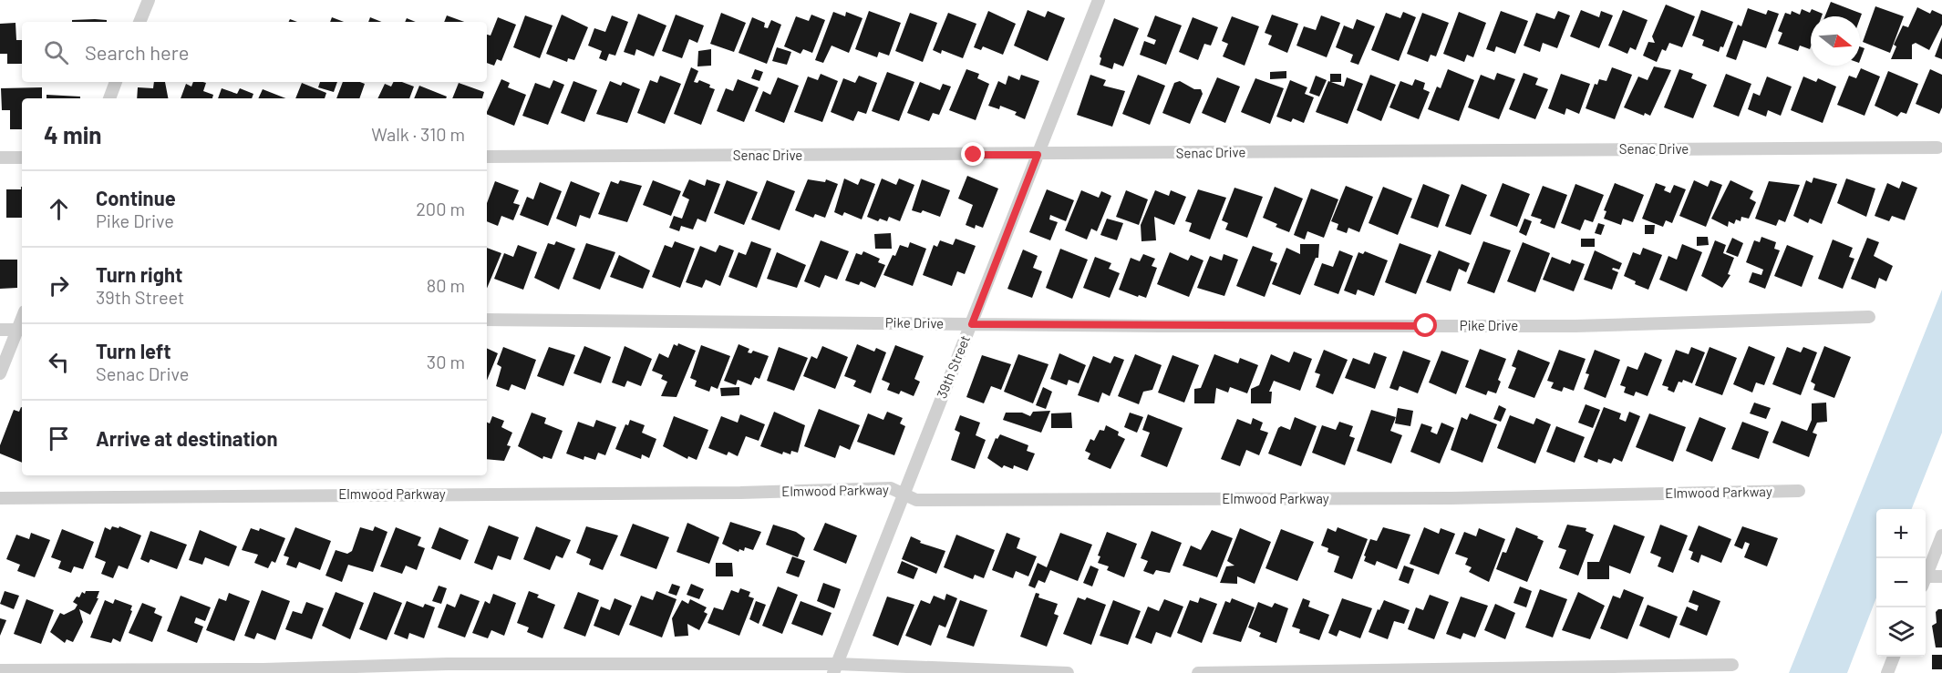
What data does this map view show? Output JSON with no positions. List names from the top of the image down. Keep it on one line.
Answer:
{"streets":{"street":["Senac Drive","Pike Drive","39th Street","Elmwood Parkway"]},"crossings":[["Senac Drive","39th Street"],["Pike Drive","39th Street"],["39th Street","Elmwood Parkway"]],"north":"right","page":{"search":"Search here","heading":["4 min","Walk · 310 m"],"list":[["Continue","Pike Drive","200 m"],["Turn right","39th Street","80 m"],["Turn left","Senac Drive","30 m"],"Arrive at destination"],"map_buttons":["+","−"]}}
